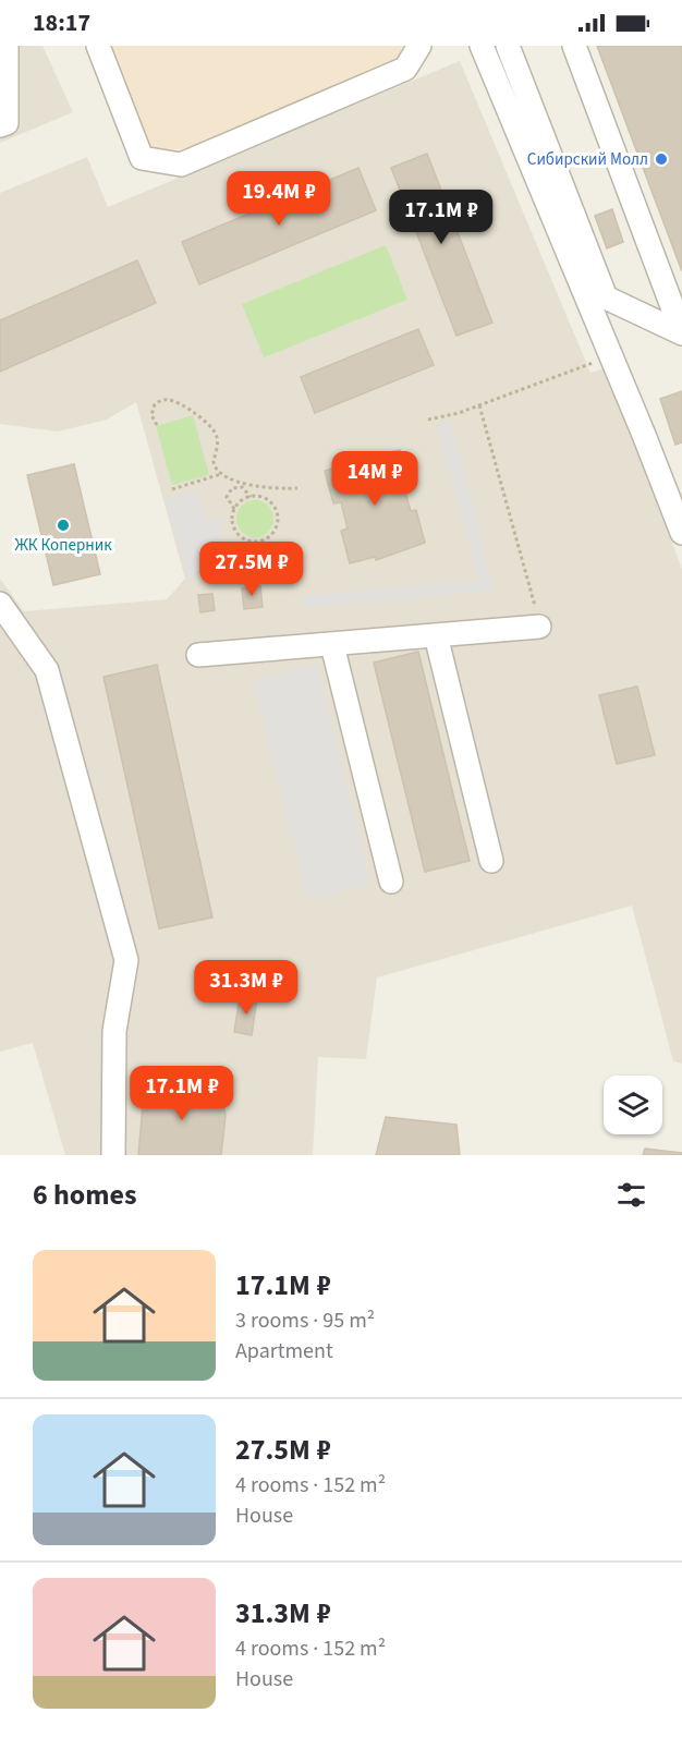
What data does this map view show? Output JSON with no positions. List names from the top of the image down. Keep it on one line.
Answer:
{"places":["Сибирский Молл","ЖК Коперник"],"page":{"status":"18:17","price":["19.4M ₽","17.1M ₽","14M ₽","27.5M ₽","31.3M ₽","17.1M ₽"],"heading":"6 homes","list":[{"name":"17.1M ₽","note":"3 rooms · 95 m² · Apartment"},{"name":"27.5M ₽","note":"4 rooms · 152 m² · House"},{"name":"31.3M ₽","note":"4 rooms · 152 m² · House"}]}}
